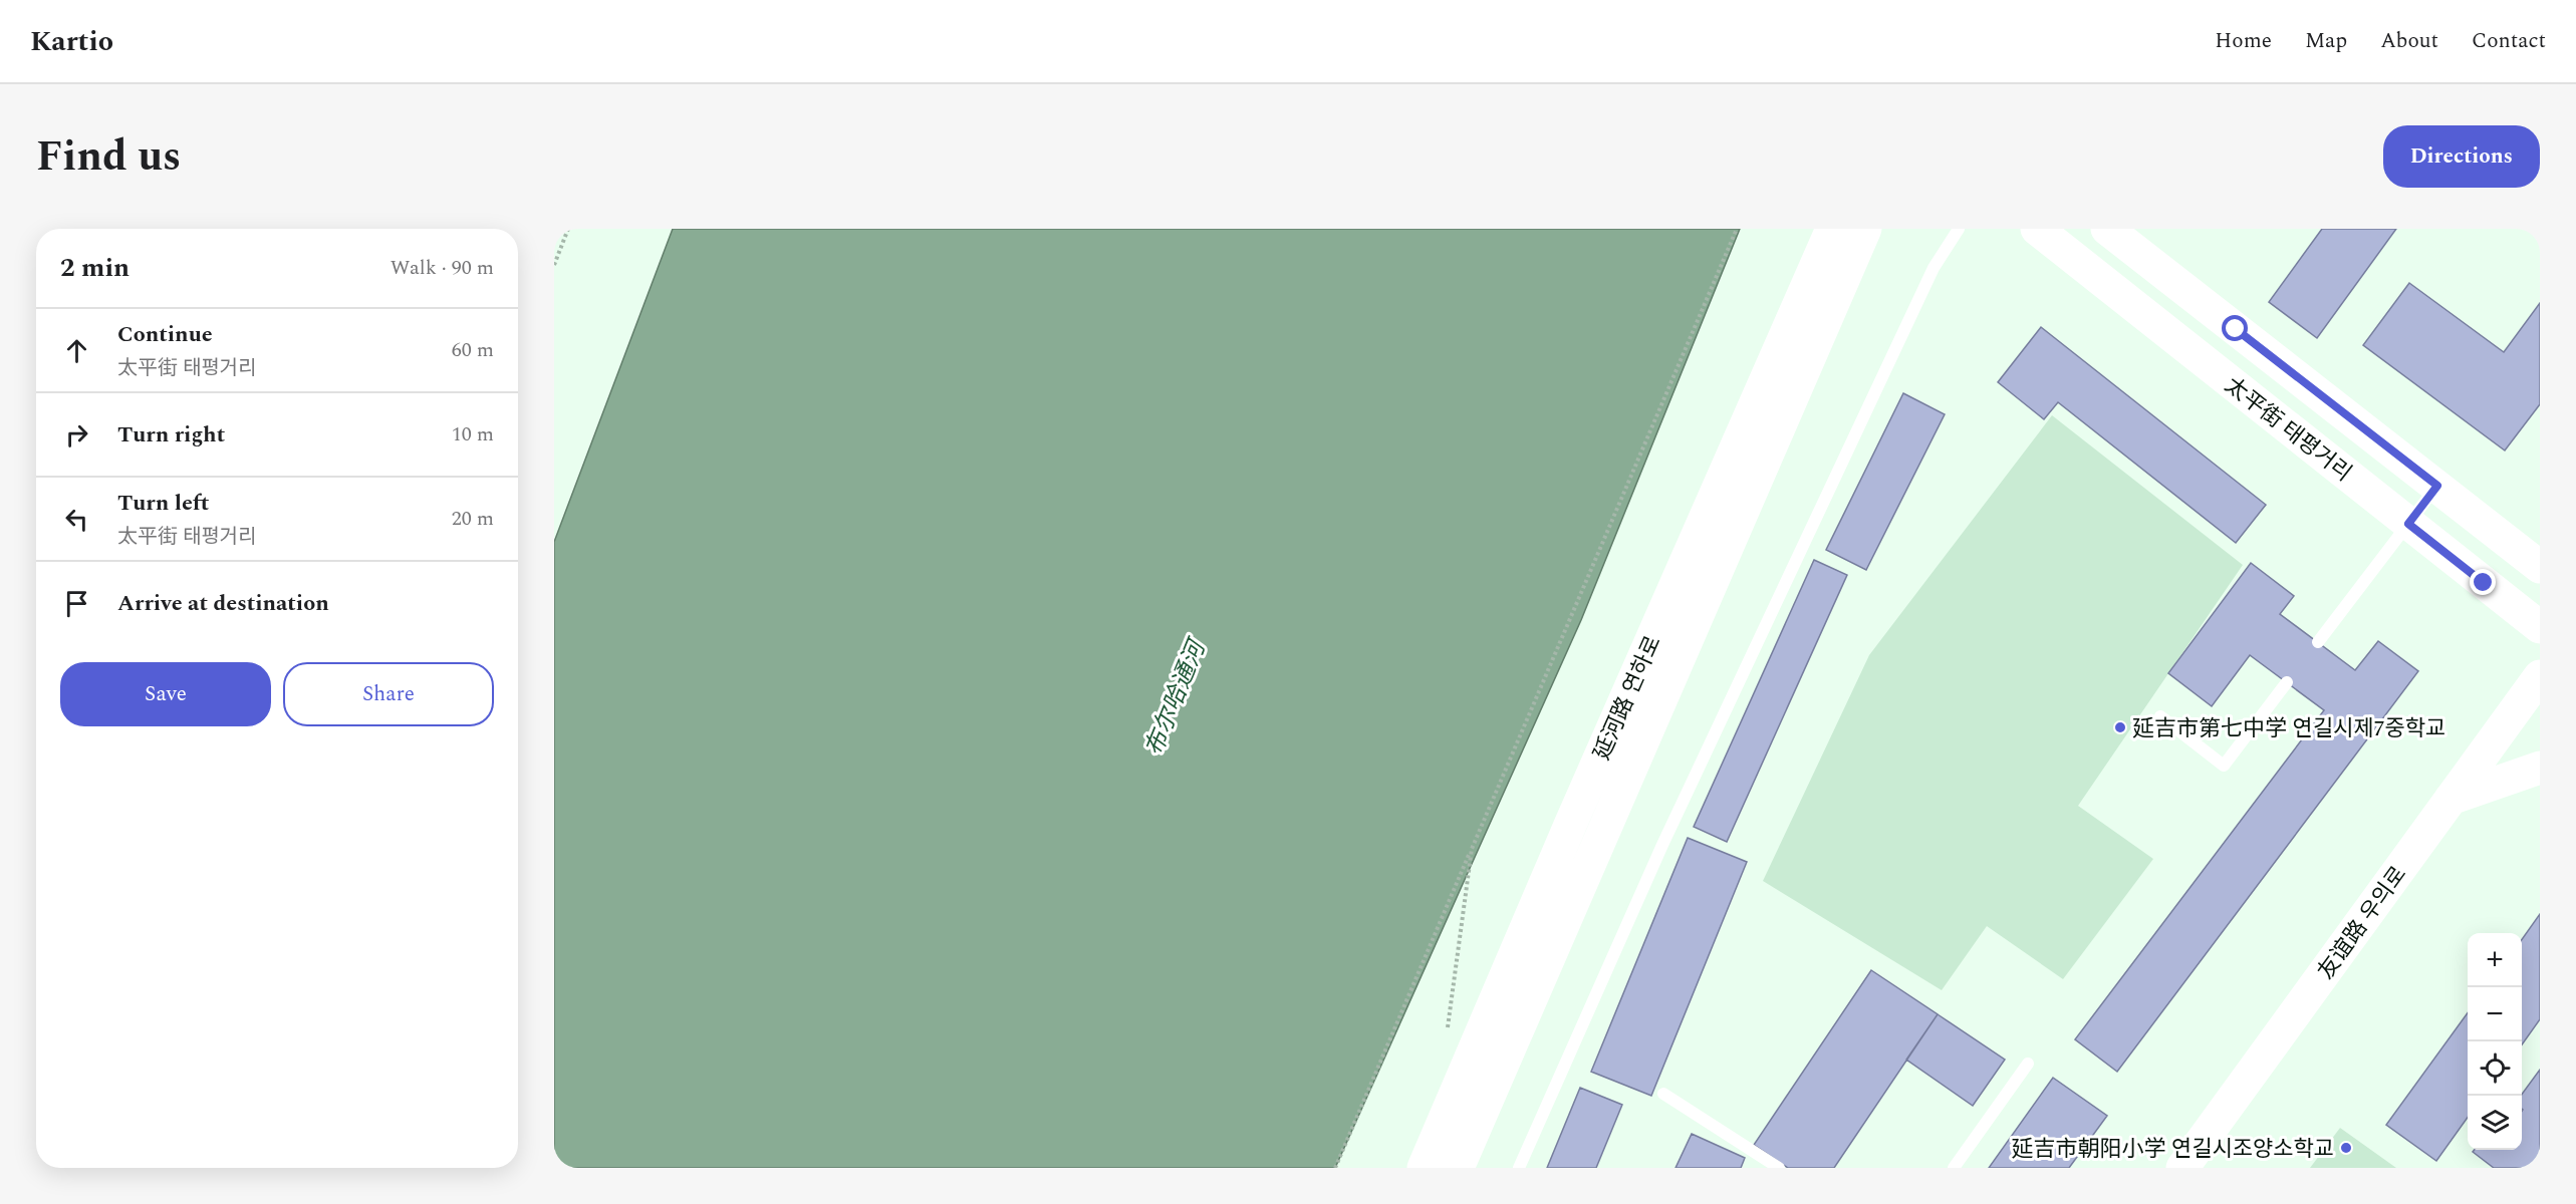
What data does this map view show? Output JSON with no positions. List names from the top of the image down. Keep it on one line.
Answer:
{"streets":{"main road":["太平街 태평거리","延河路 연하로","友谊路 우의로"]},"water":["布尔哈通河"],"places":["延吉市第七中学 연길시제7중학교","延吉市朝阳小学 연길시조양소학교"],"page":{"header":"Kartio","nav":["Home","Map","About","Contact"],"title":"Find us","buttons":["Directions",["Save","Share"]],"heading":["2 min","Walk · 90 m"],"list":[["Continue","太平街 태평거리","60 m"],["Turn right","10 m"],["Turn left","太平街 태평거리","20 m"],"Arrive at destination"],"map_buttons":["+","−"]}}
